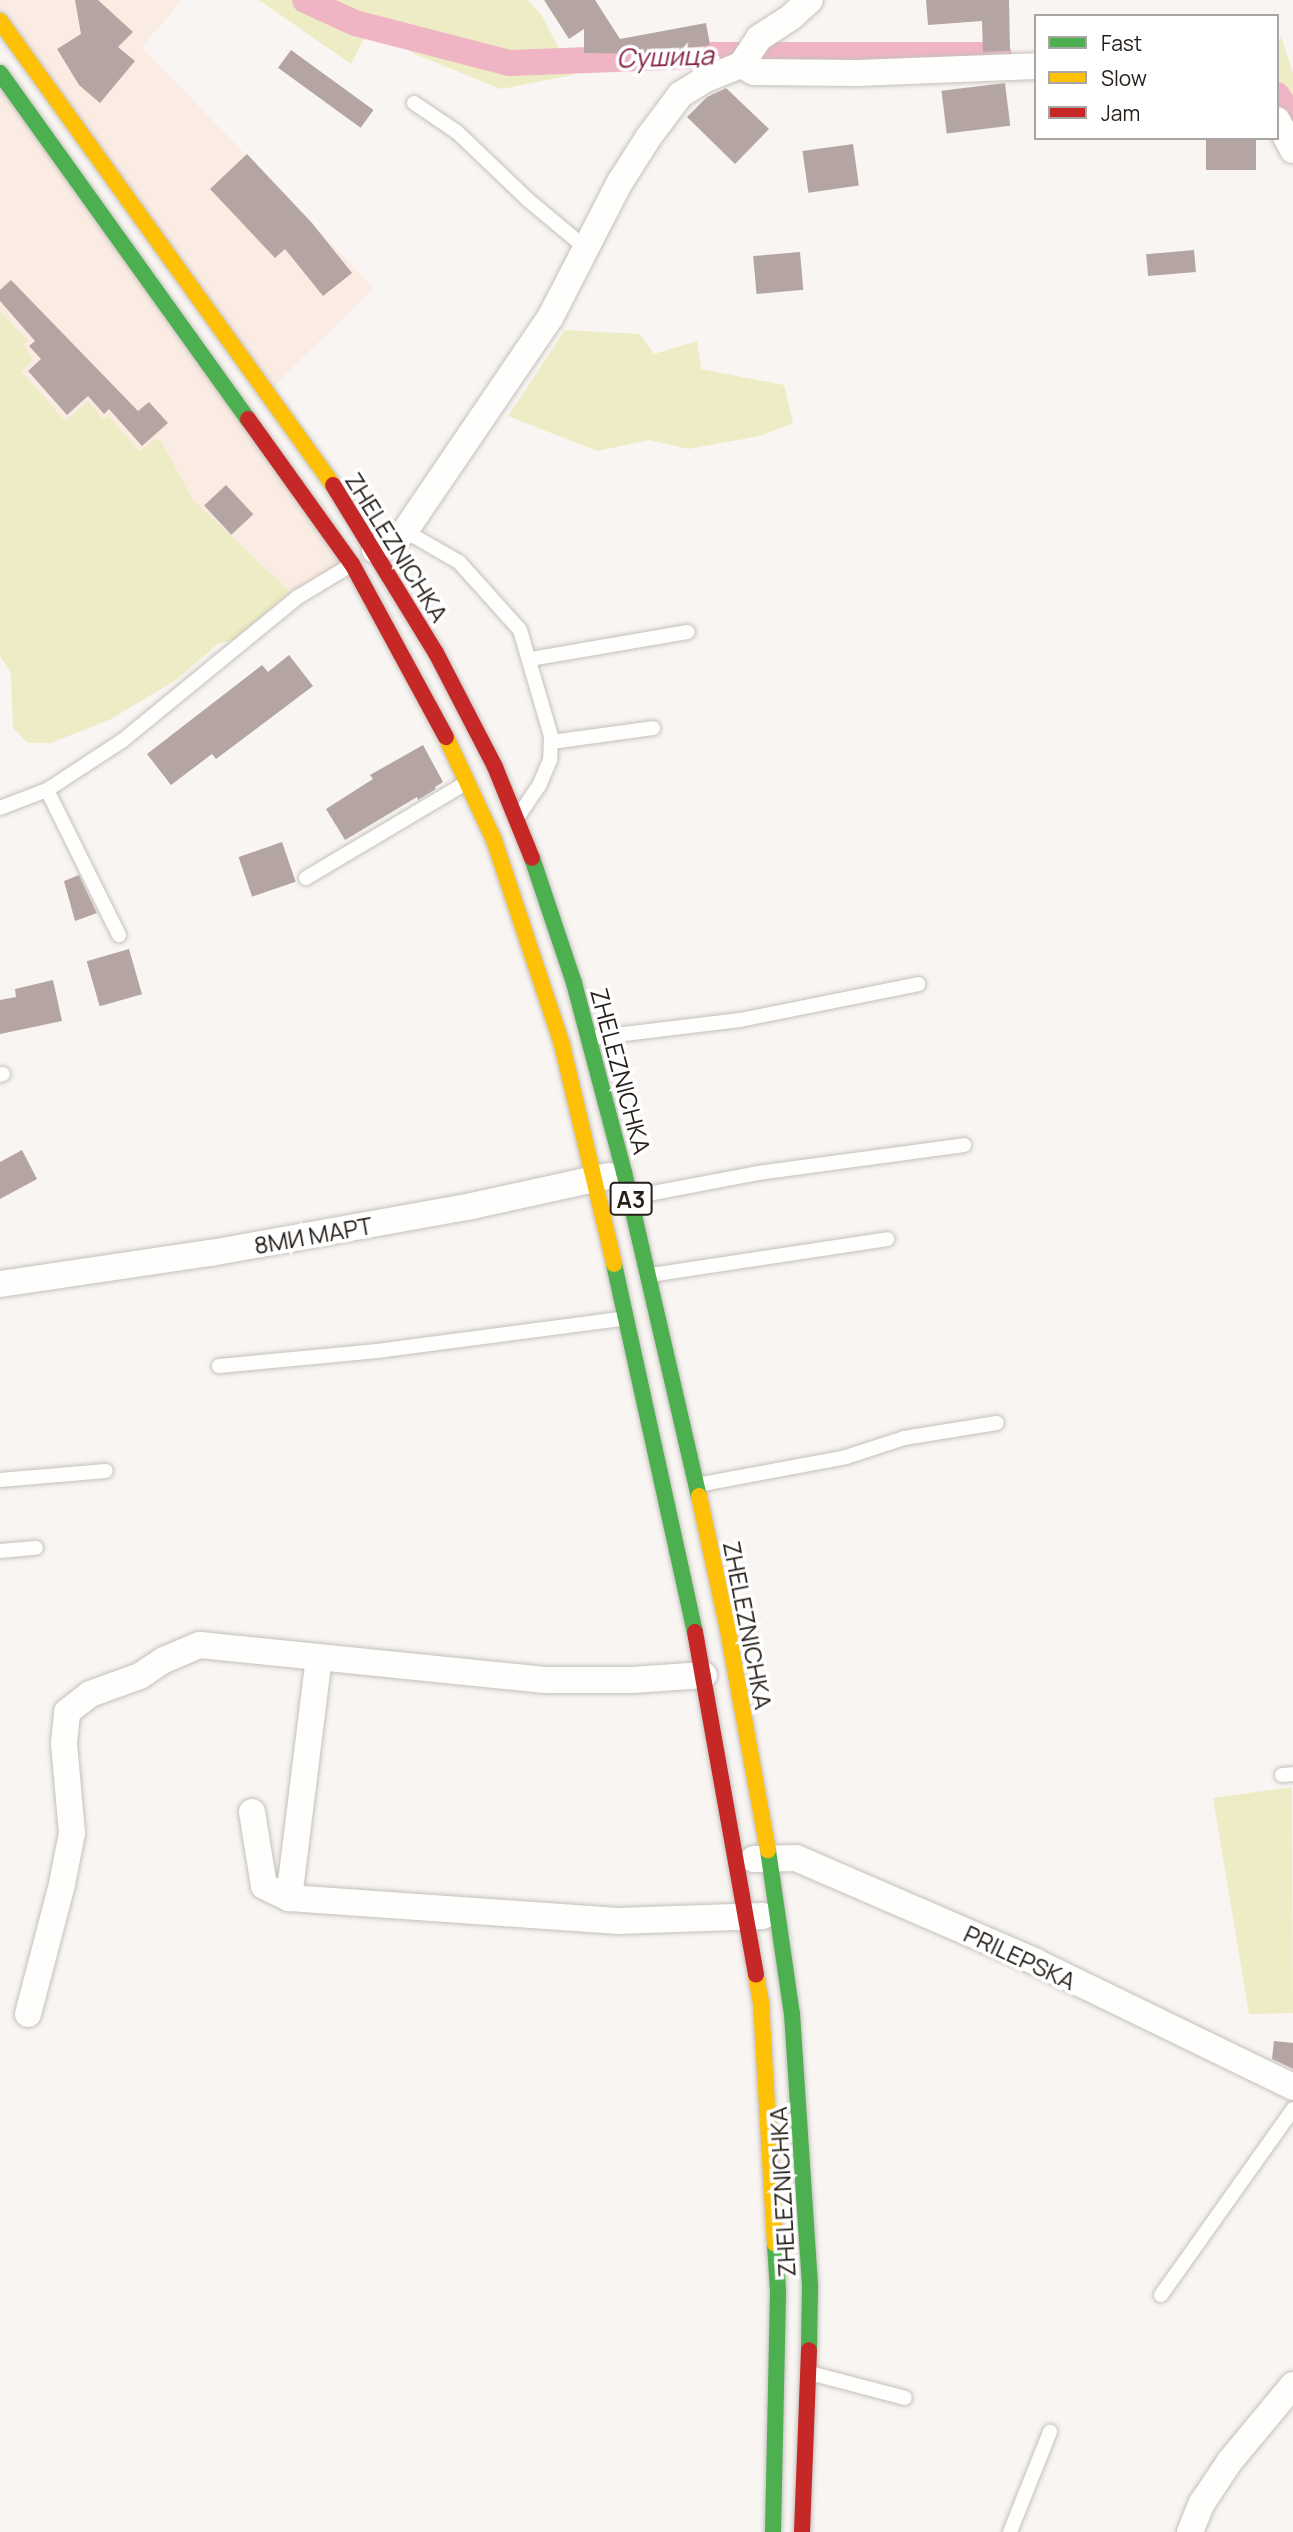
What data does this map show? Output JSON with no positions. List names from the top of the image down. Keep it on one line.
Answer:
{"streets":{"main road":["ZHELEZNICHKA","A3"],"street":["8МИ МАРТ","PRILEPSKA"]},"crossings":[["ZHELEZNICHKA","8МИ МАРТ"],["ZHELEZNICHKA","PRILEPSKA"]],"water":["Сушица"],"legend":["Fast","Slow","Jam"]}
